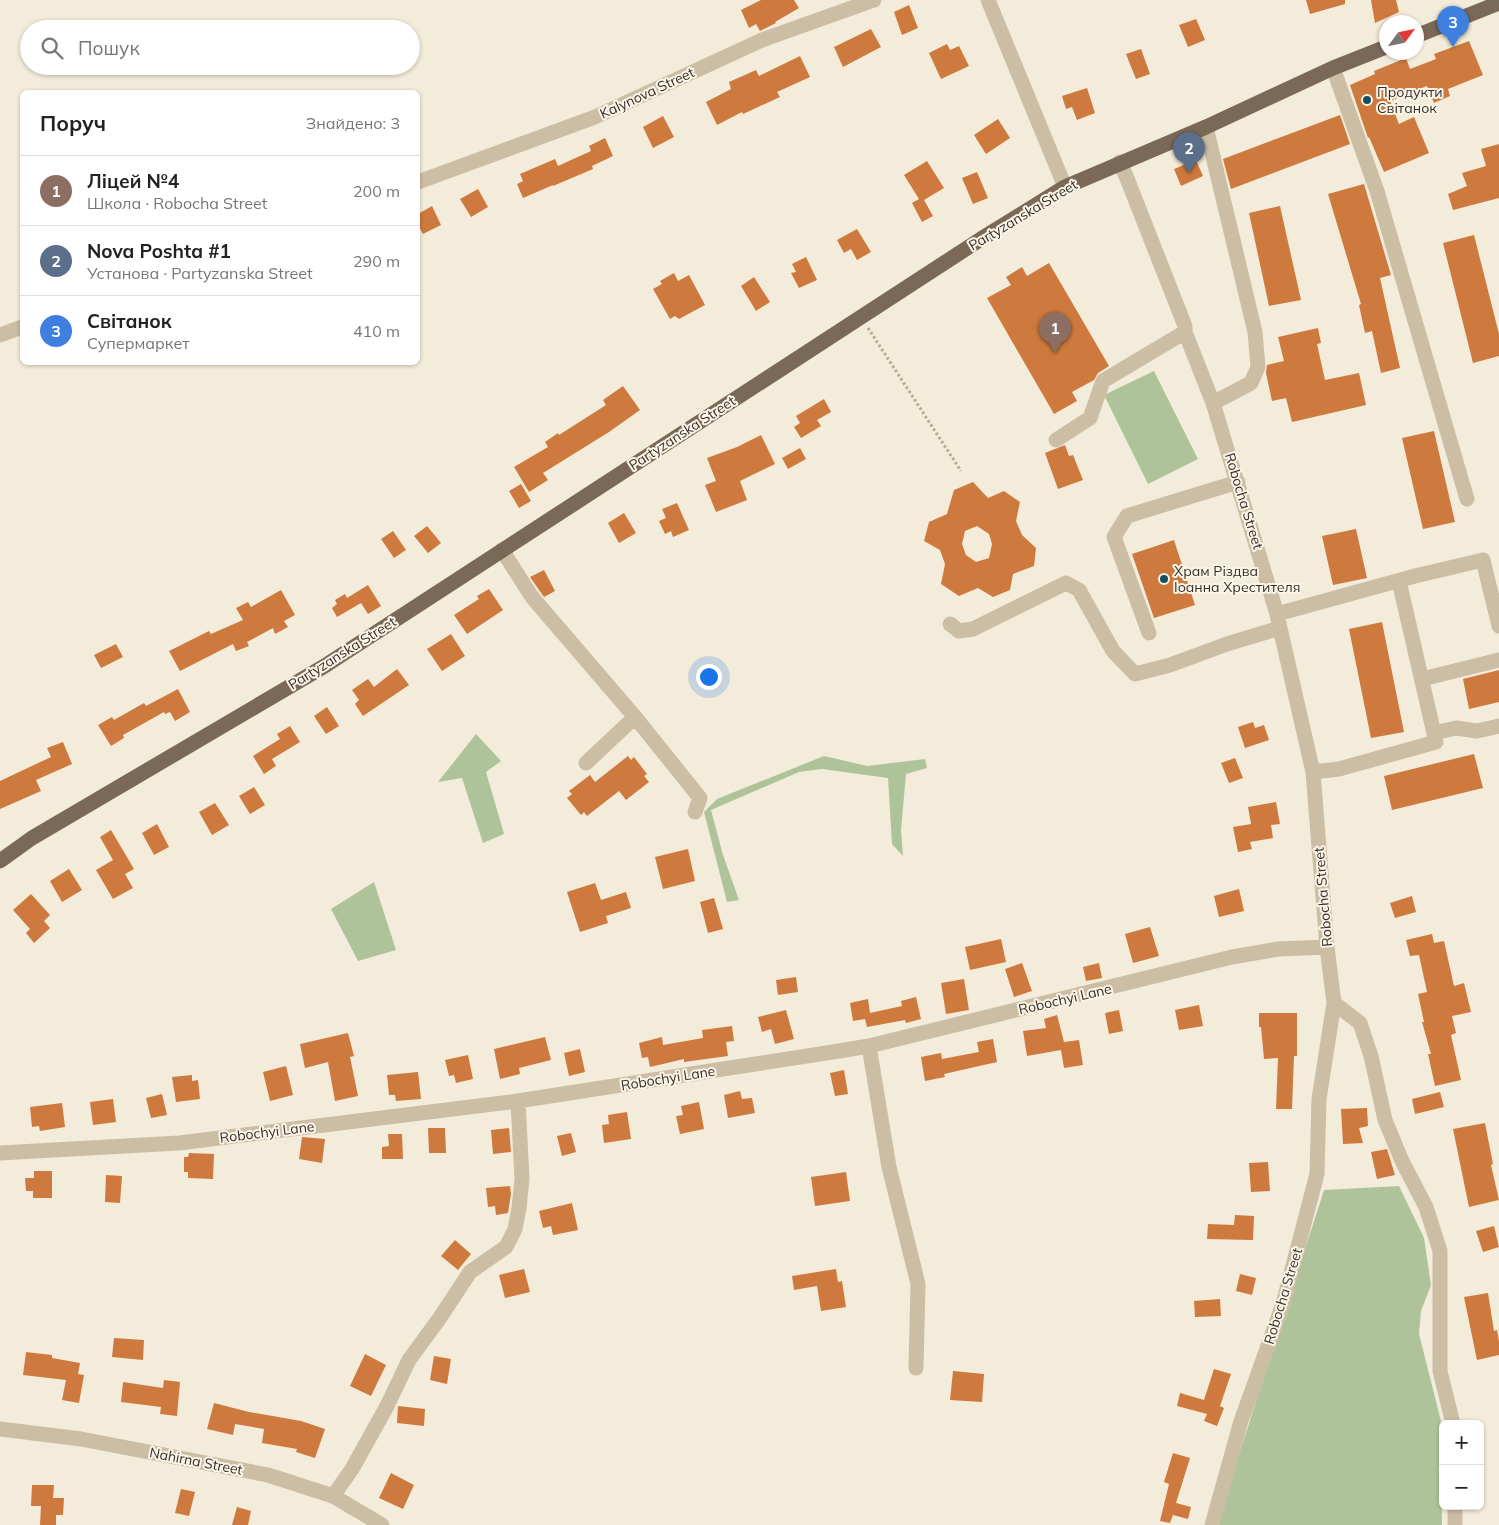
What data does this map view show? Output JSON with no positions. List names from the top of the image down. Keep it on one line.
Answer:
{"streets":{"main road":["Partyzanska Street"],"street":["Kalynova Street","Robocha Street","Robochyi Lane","Nahirna Street"]},"crossings":[["Partyzanska Street","Robocha Street"],["Robocha Street","Robochyi Lane"]],"places":["Продукти Світанок","Храм Різдва Іоанна Хрестителя"],"north":"top right","page":{"pins":["3","2","1"],"search":"Пошук","heading":["Поруч","Знайдено: 3"],"list":[{"mark":"1","name":"Ліцей №4","note":"Школа · Robocha Street","value":"200 m"},{"mark":"2","name":"Nova Poshta #1","note":"Установа · Partyzanska Street","value":"290 m"},{"mark":"3","name":"Світанок","note":"Супермаркет","value":"410 m"}],"map_buttons":["+","−"]}}
